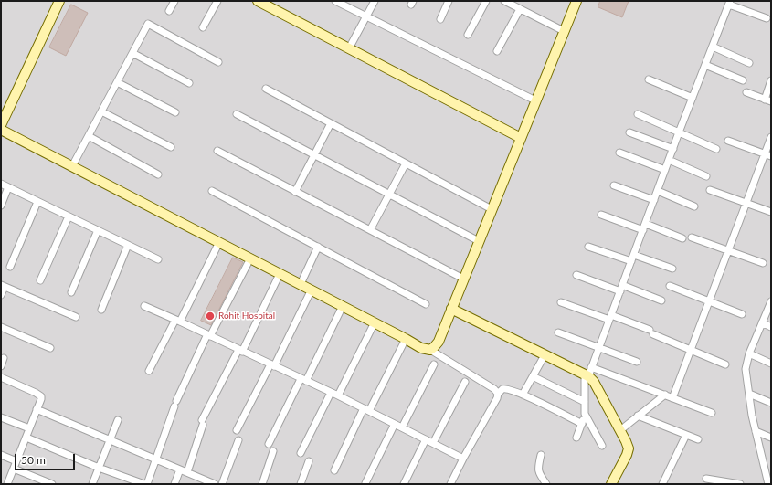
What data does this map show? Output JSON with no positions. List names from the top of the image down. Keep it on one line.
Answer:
{"places":["Rohit Hospital"],"scale_bar":"50 m"}
